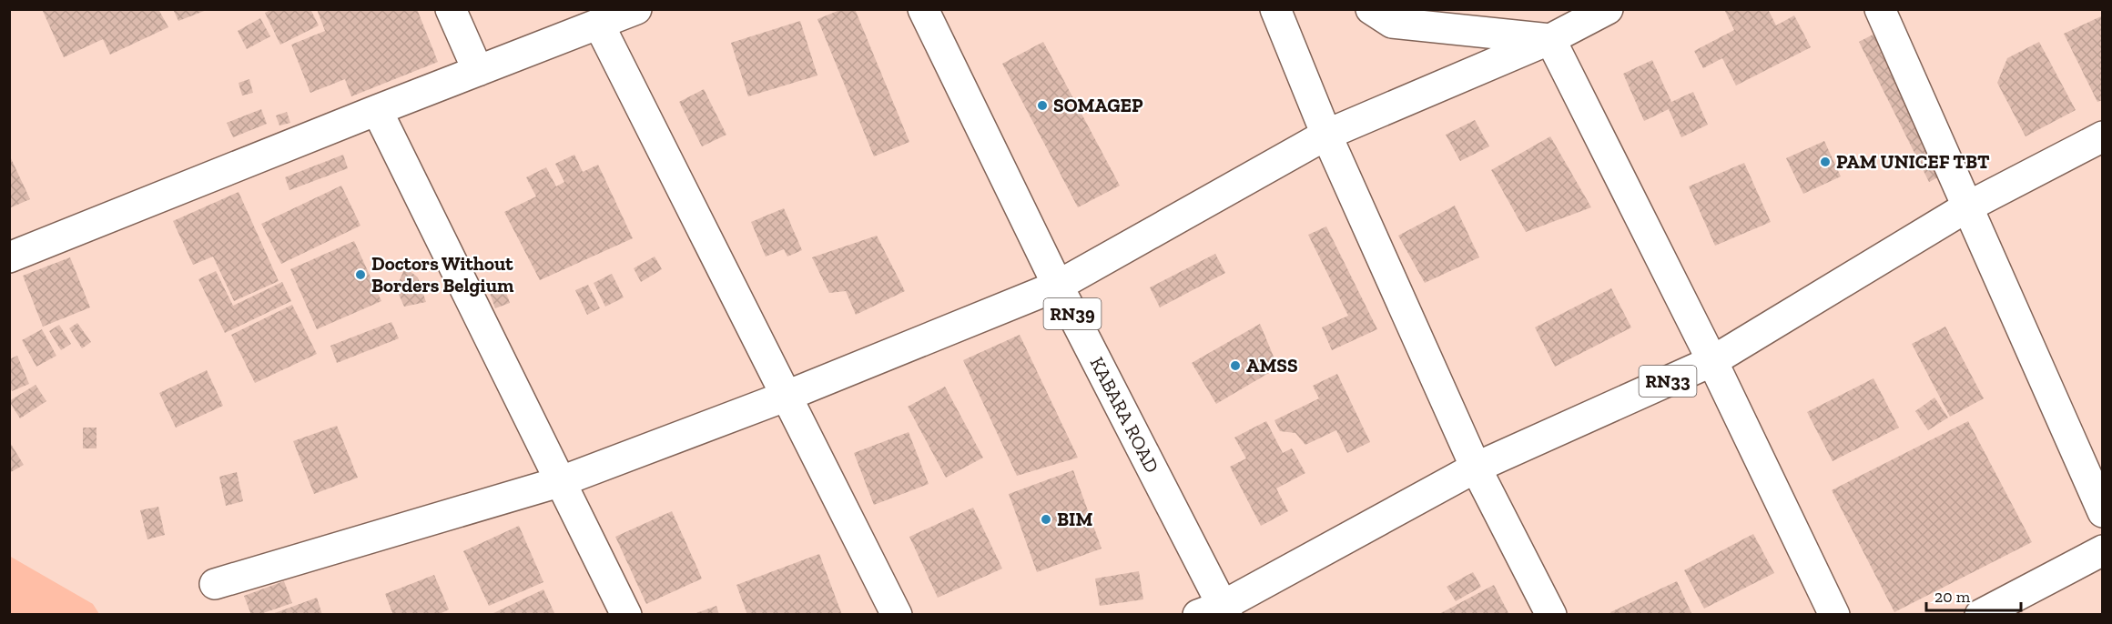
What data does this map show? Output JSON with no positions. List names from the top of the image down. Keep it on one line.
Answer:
{"streets":{"street":["RN39","RN33","KABARA ROAD"]},"crossings":[["RN33","KABARA ROAD"]],"places":["SOMAGEP","PAM UNICEF TBT","Doctors Without Borders Belgium","AMSS","BIM"],"scale_bar":"20 m"}
